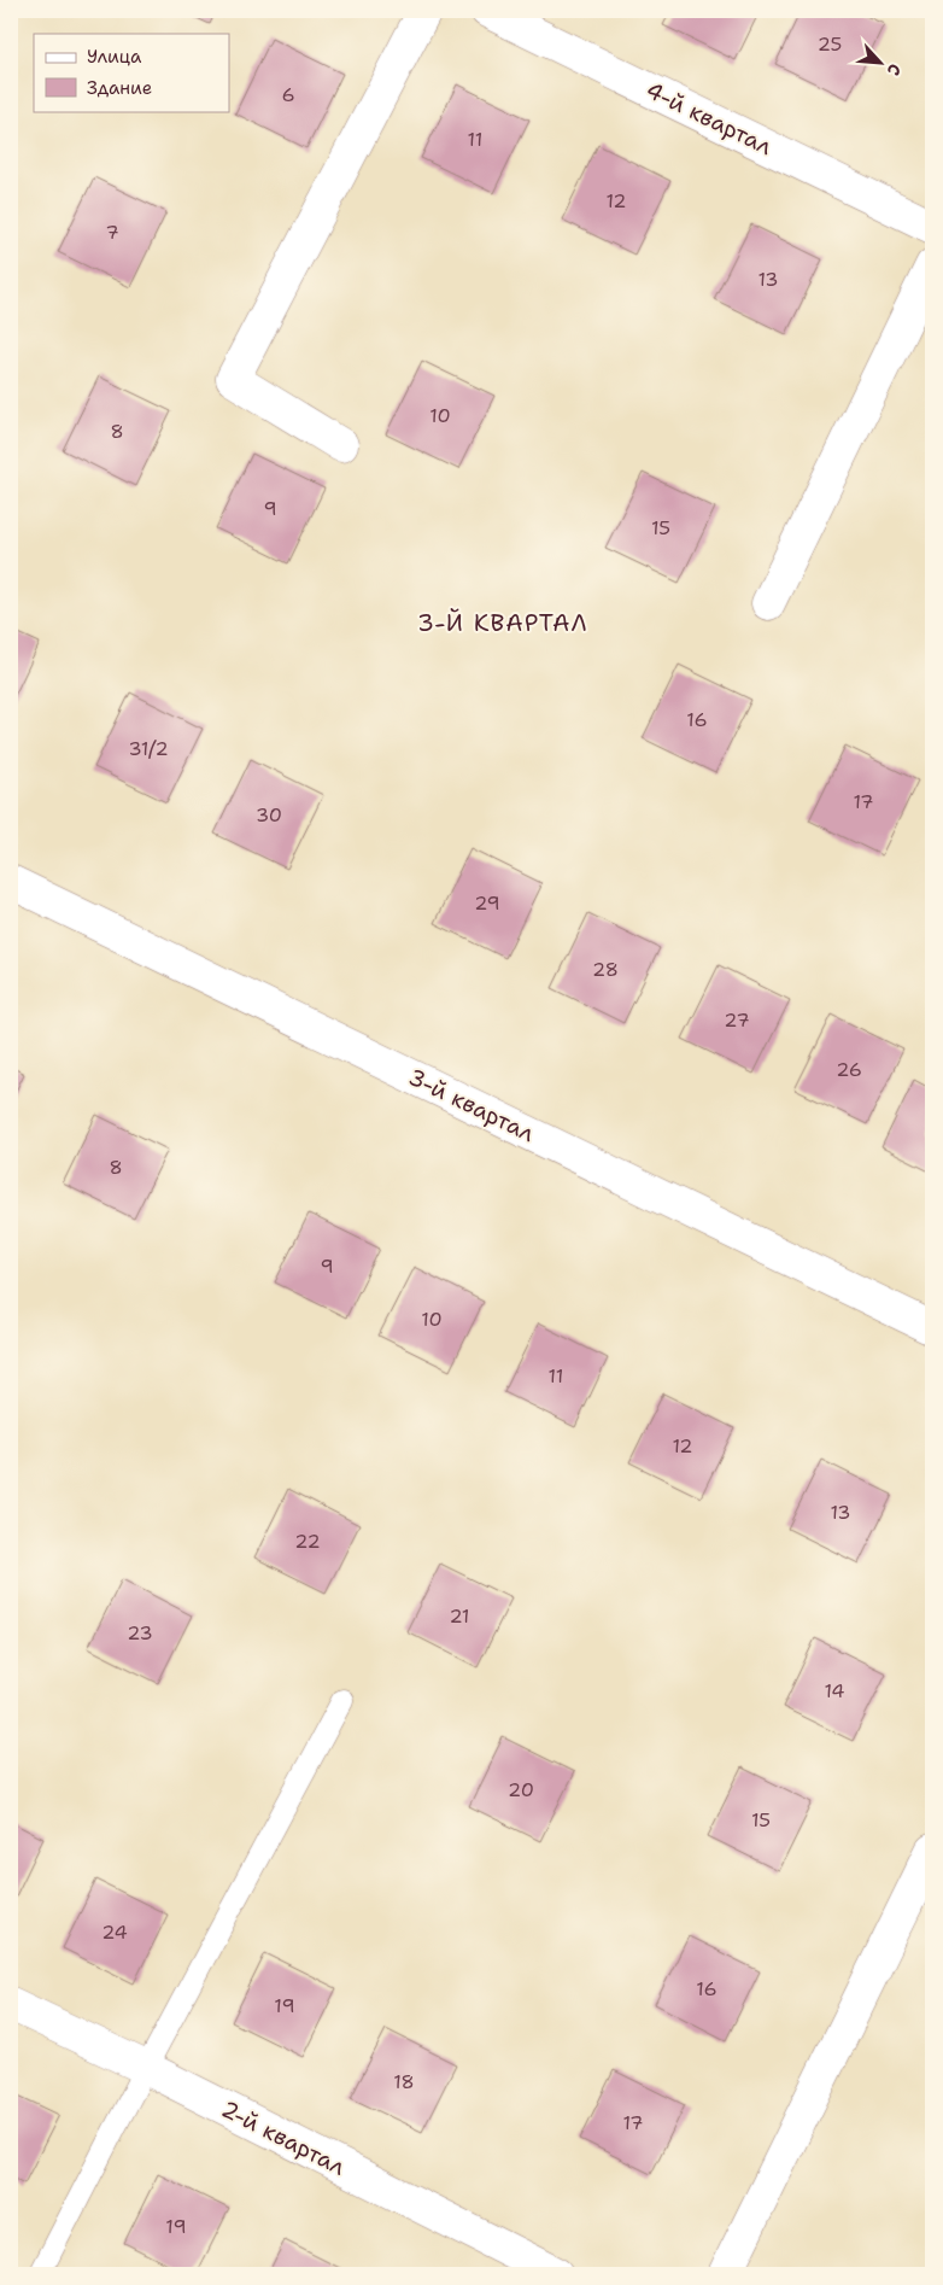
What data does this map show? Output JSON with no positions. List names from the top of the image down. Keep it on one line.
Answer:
{"streets":{"street":["4-й квартал","3-й квартал","2-й квартал"]},"districts":["3-Й КВАРТАЛ"],"house_numbers":["25","6","11","12","7","13","10","8","9","15","16","31/2","17","30","29","28","27","26","8","9","10","11","12","13","22","21","23","14","20","15","24","16","19","18","17","19"],"legend":["Улица","Здание"],"north":"bottom right"}
